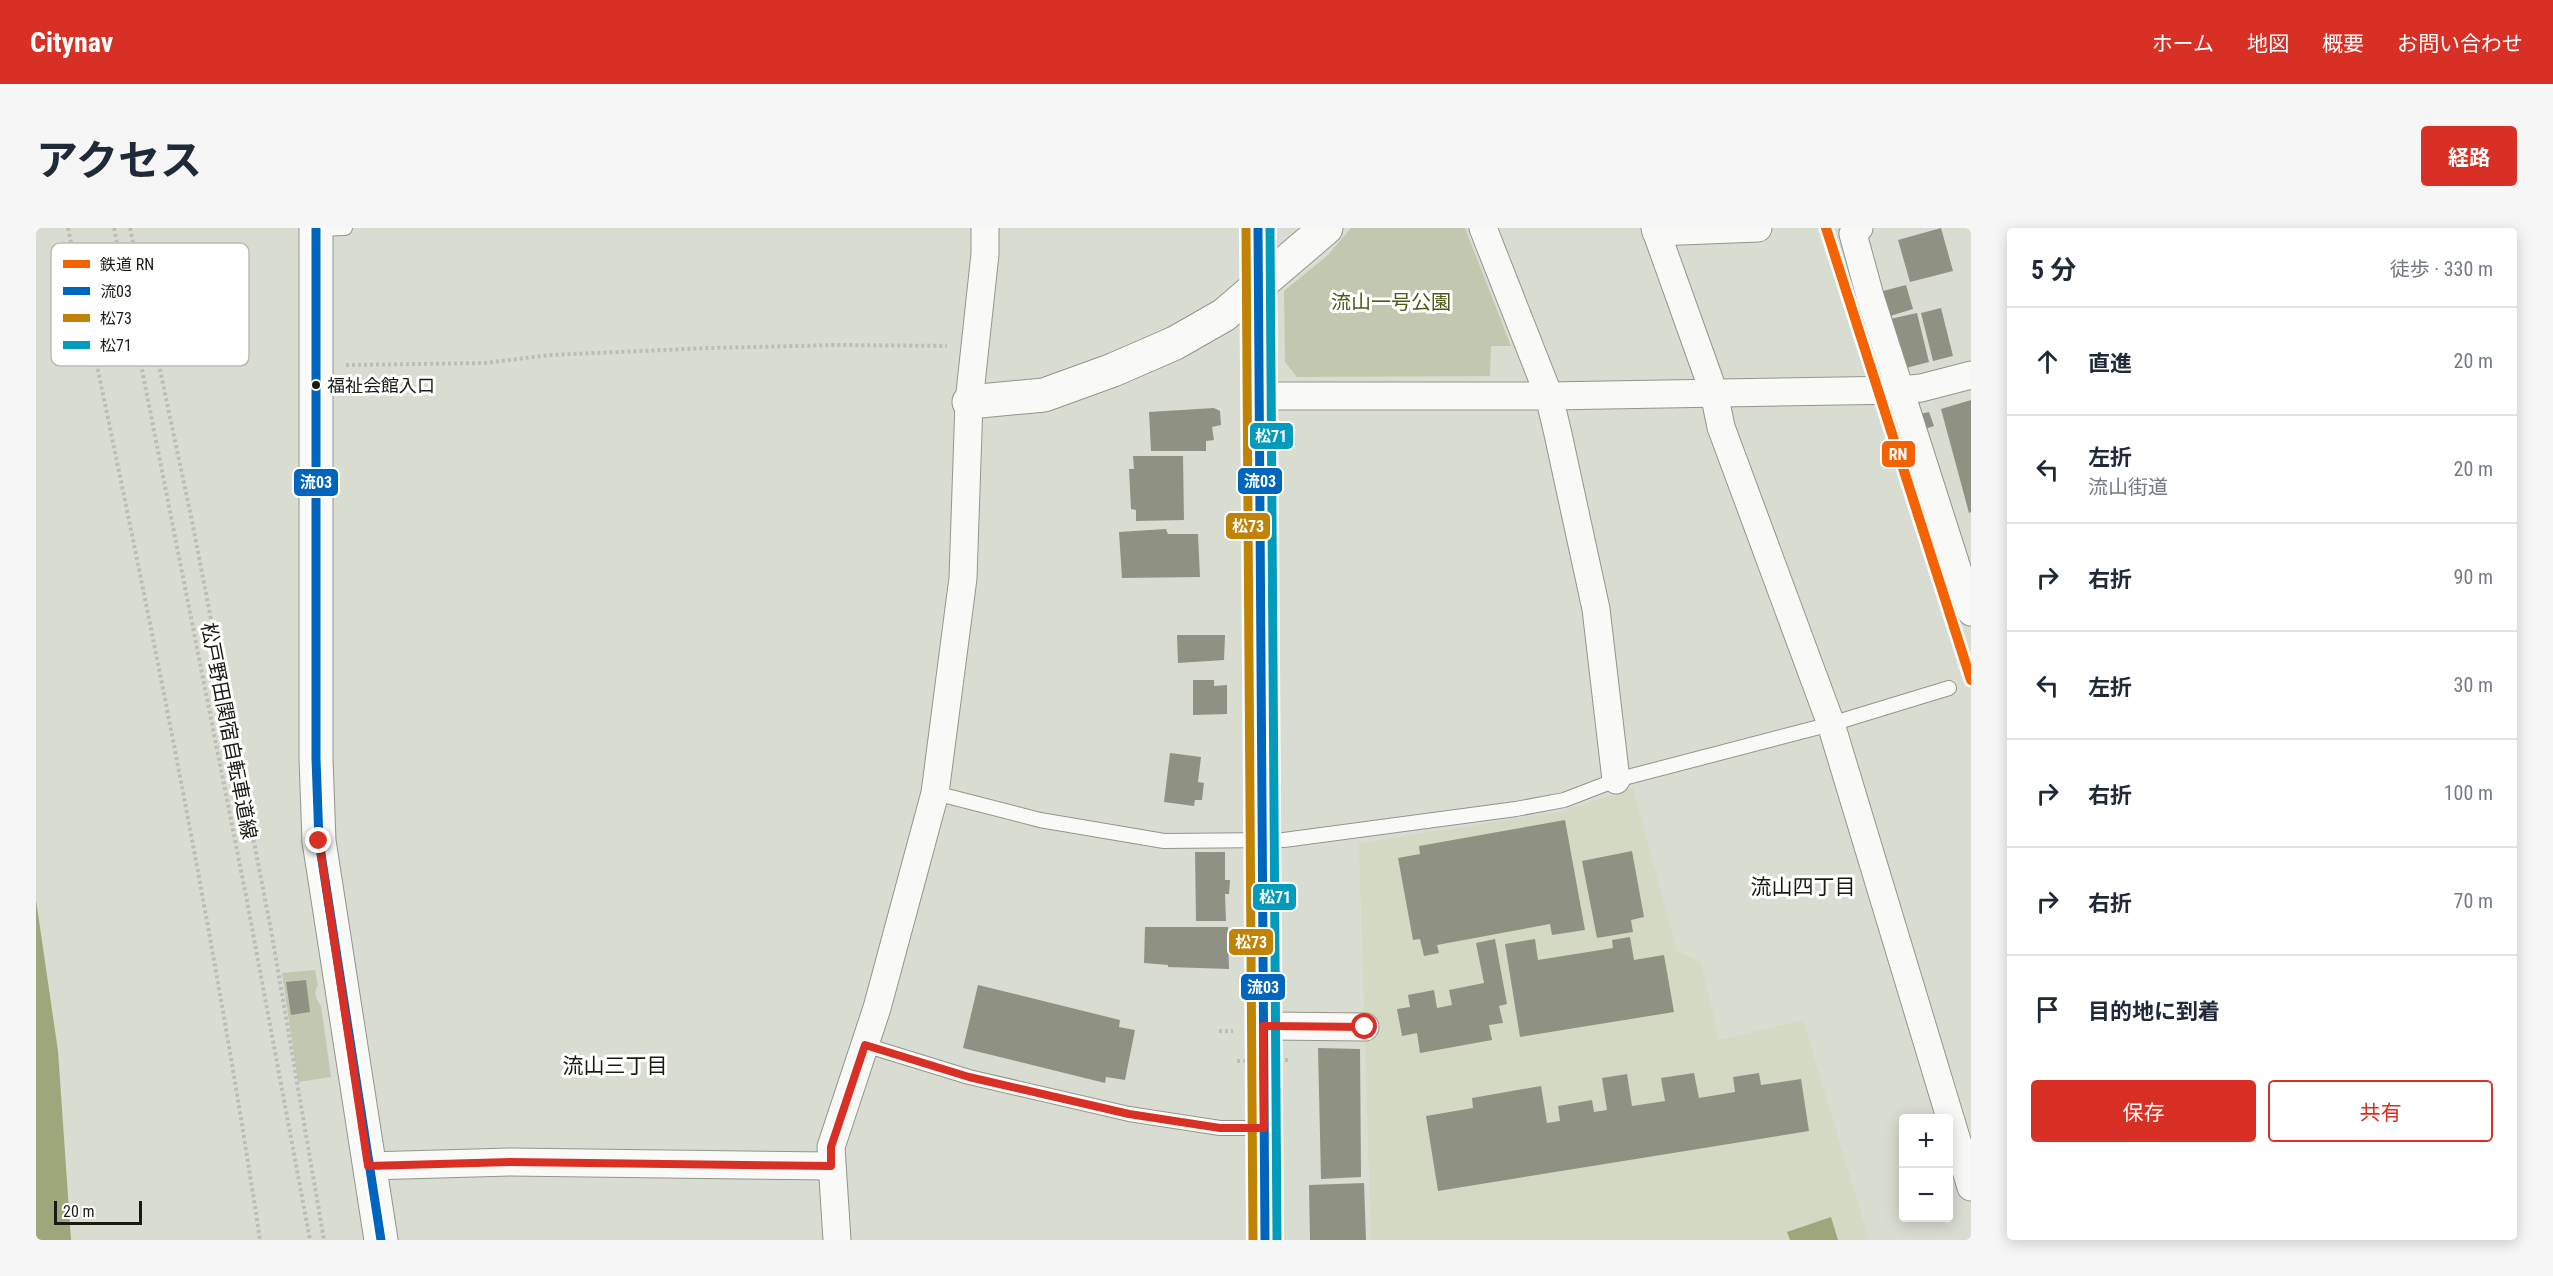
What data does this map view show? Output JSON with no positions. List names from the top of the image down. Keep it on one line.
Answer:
{"streets":{"path":["松戸野田関宿自転車道線"]},"districts":["流山四丁目","流山三丁目"],"parks":["流山一号公園"],"places":["福祉会館入口"],"lines":["rail line RN","transit line 流03","transit line 松73","transit line 松71"],"legend":["鉄道 RN","流03","松73","松71"],"scale_bar":"20 m","page":{"header":"Citynav","nav":["ホーム","地図","概要","お問い合わせ"],"title":"アクセス","buttons":["経路",["保存","共有"]],"heading":["5 分","徒歩 · 330 m"],"list":[["直進","20 m"],["左折","流山街道","20 m"],["右折","90 m"],["左折","30 m"],["右折","100 m"],["右折","70 m"],"目的地に到着"],"map_buttons":["+","−"],"scale":"20 m"}}
